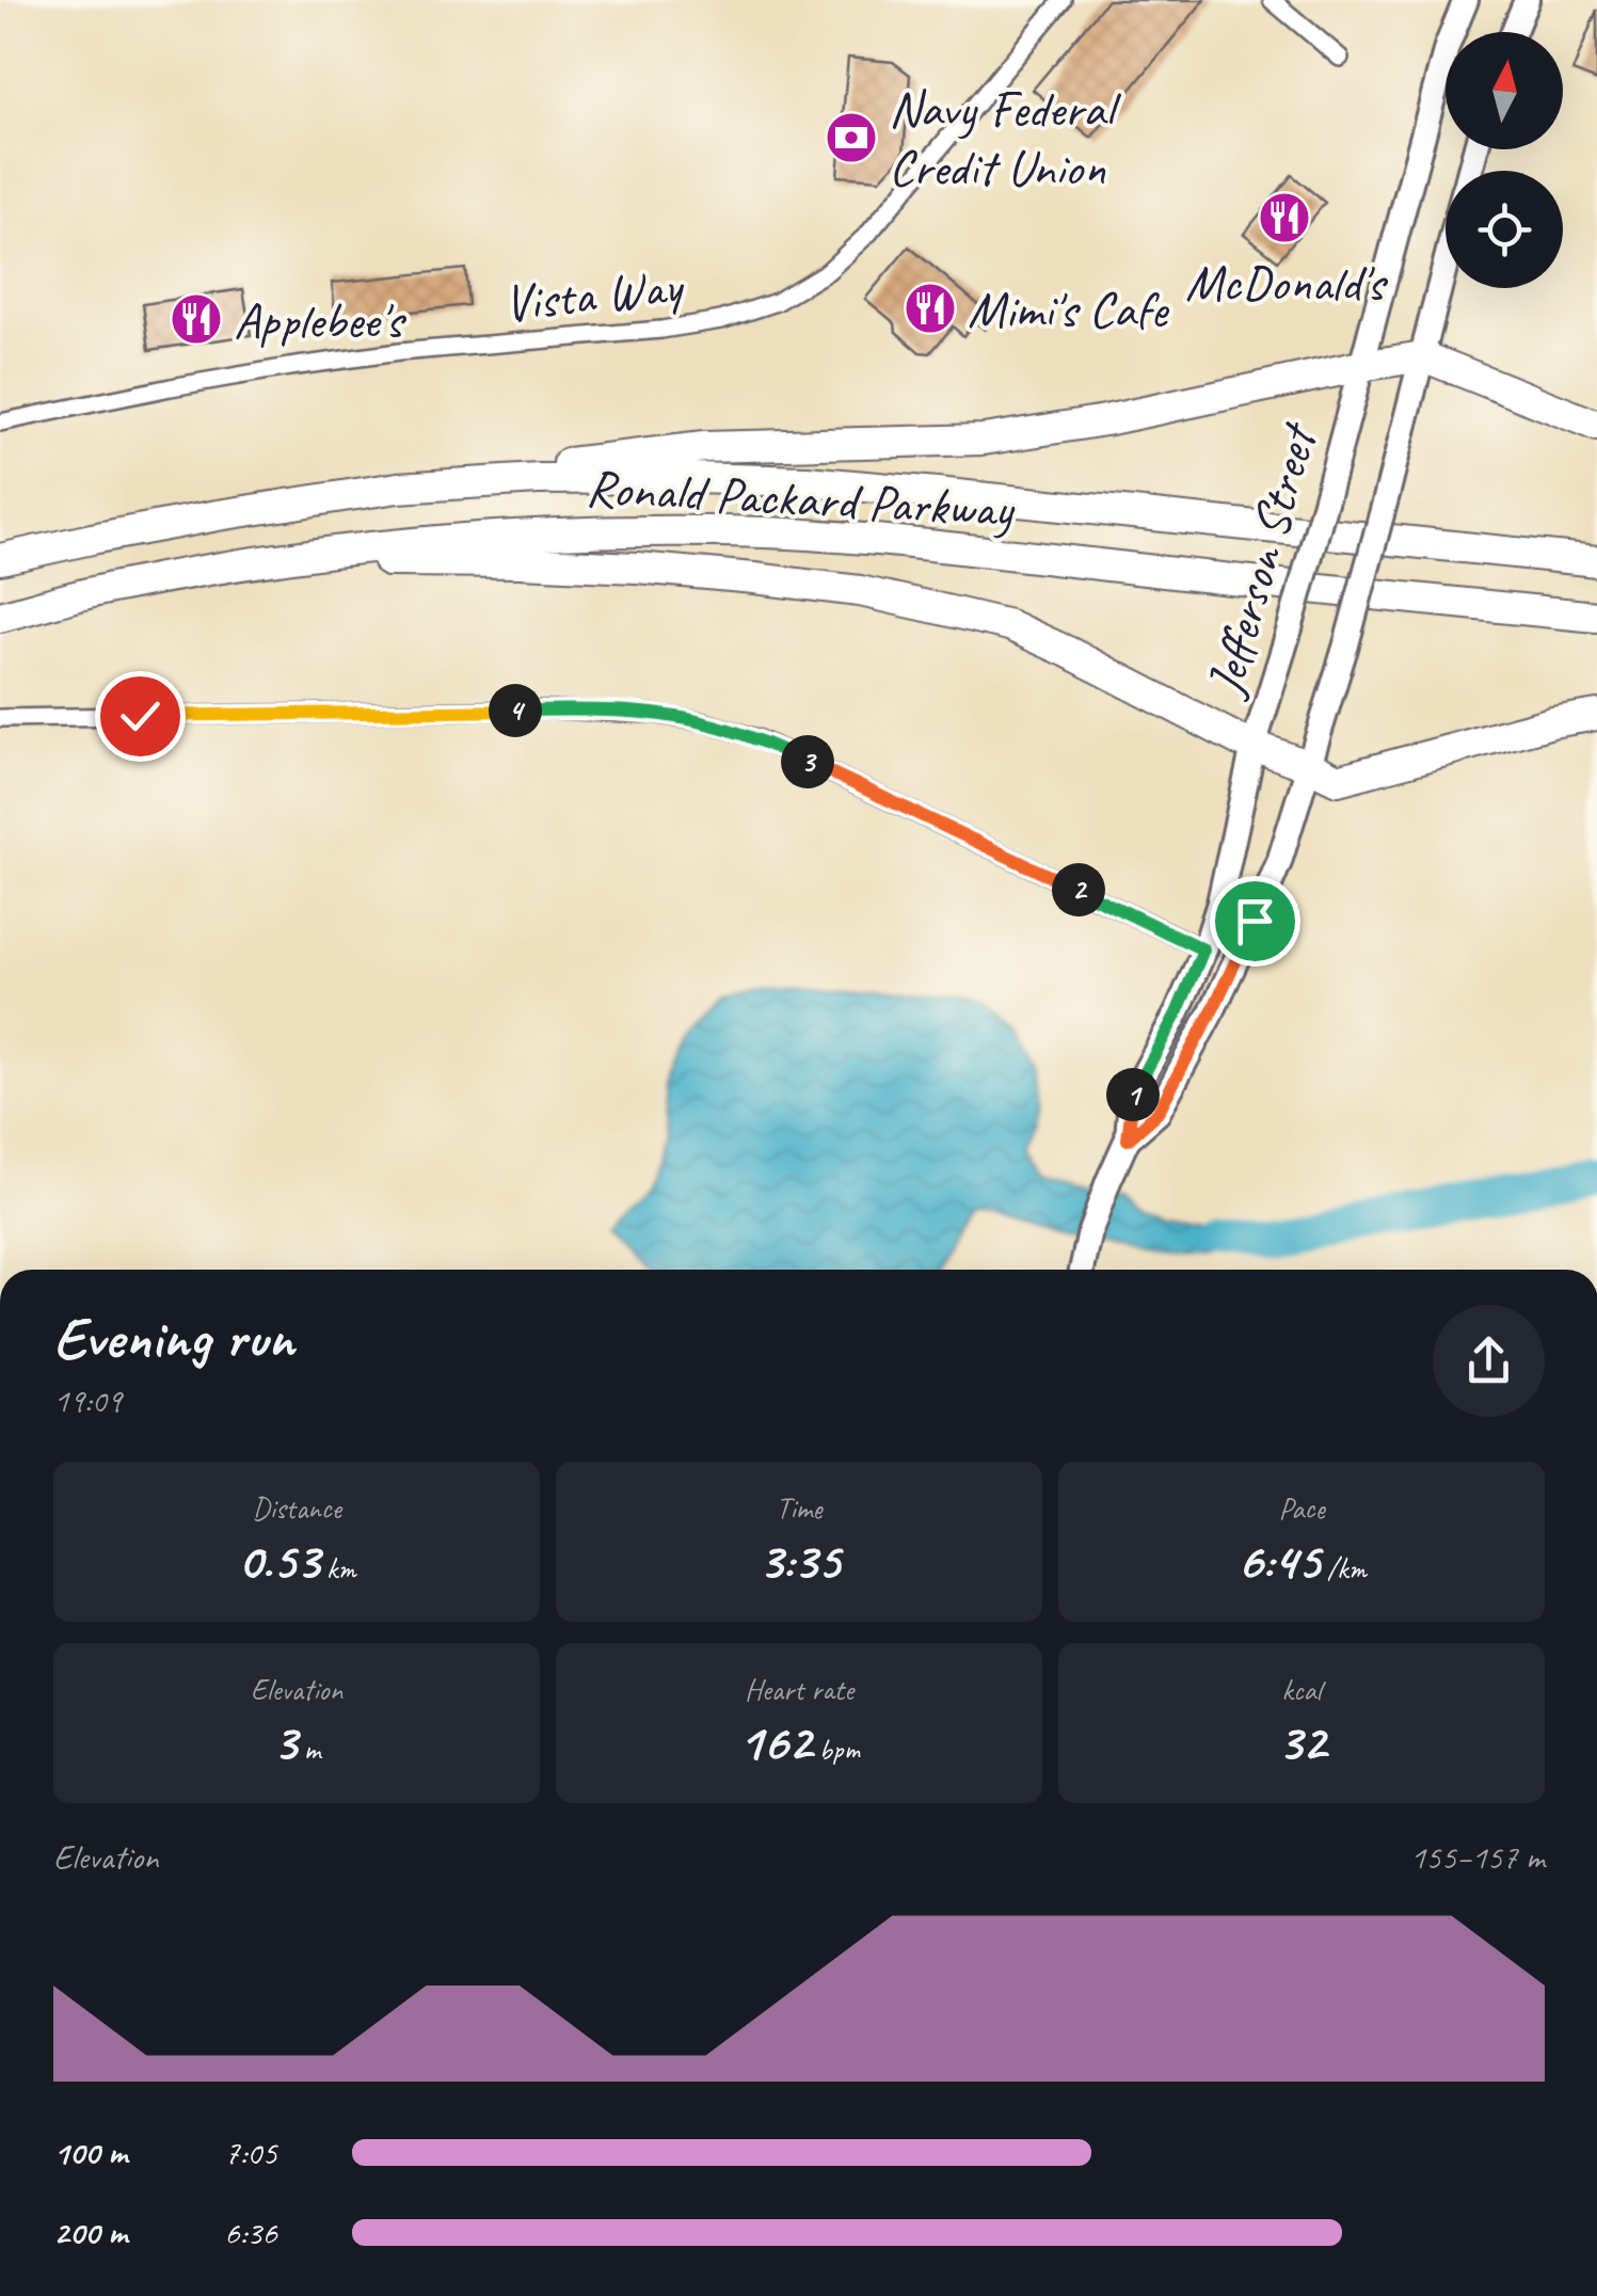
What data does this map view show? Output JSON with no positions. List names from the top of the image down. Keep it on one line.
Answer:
{"streets":{"highway":["Ronald Packard Parkway"],"main road":["Jefferson Street"],"street":["Vista Way"]},"places":{"bank":["Navy Federal Credit Union"],"restaurant":["McDonald's","Mimi's Cafe","Applebee's"]},"north":"top","page":{"pins":["4","3","2","1"],"heading":["Evening run","19:09"],"stats":[["Distance","0.53 km"],["Time","3:35"],["Pace","6:45 /km"],["Elevation","3 m"],["Heart rate","162 bpm"],["kcal","32"]],"chart":["Elevation","155–157 m"],"list":[{"name":"100 m","note":"7:05"},{"name":"200 m","note":"6:36"}]}}
